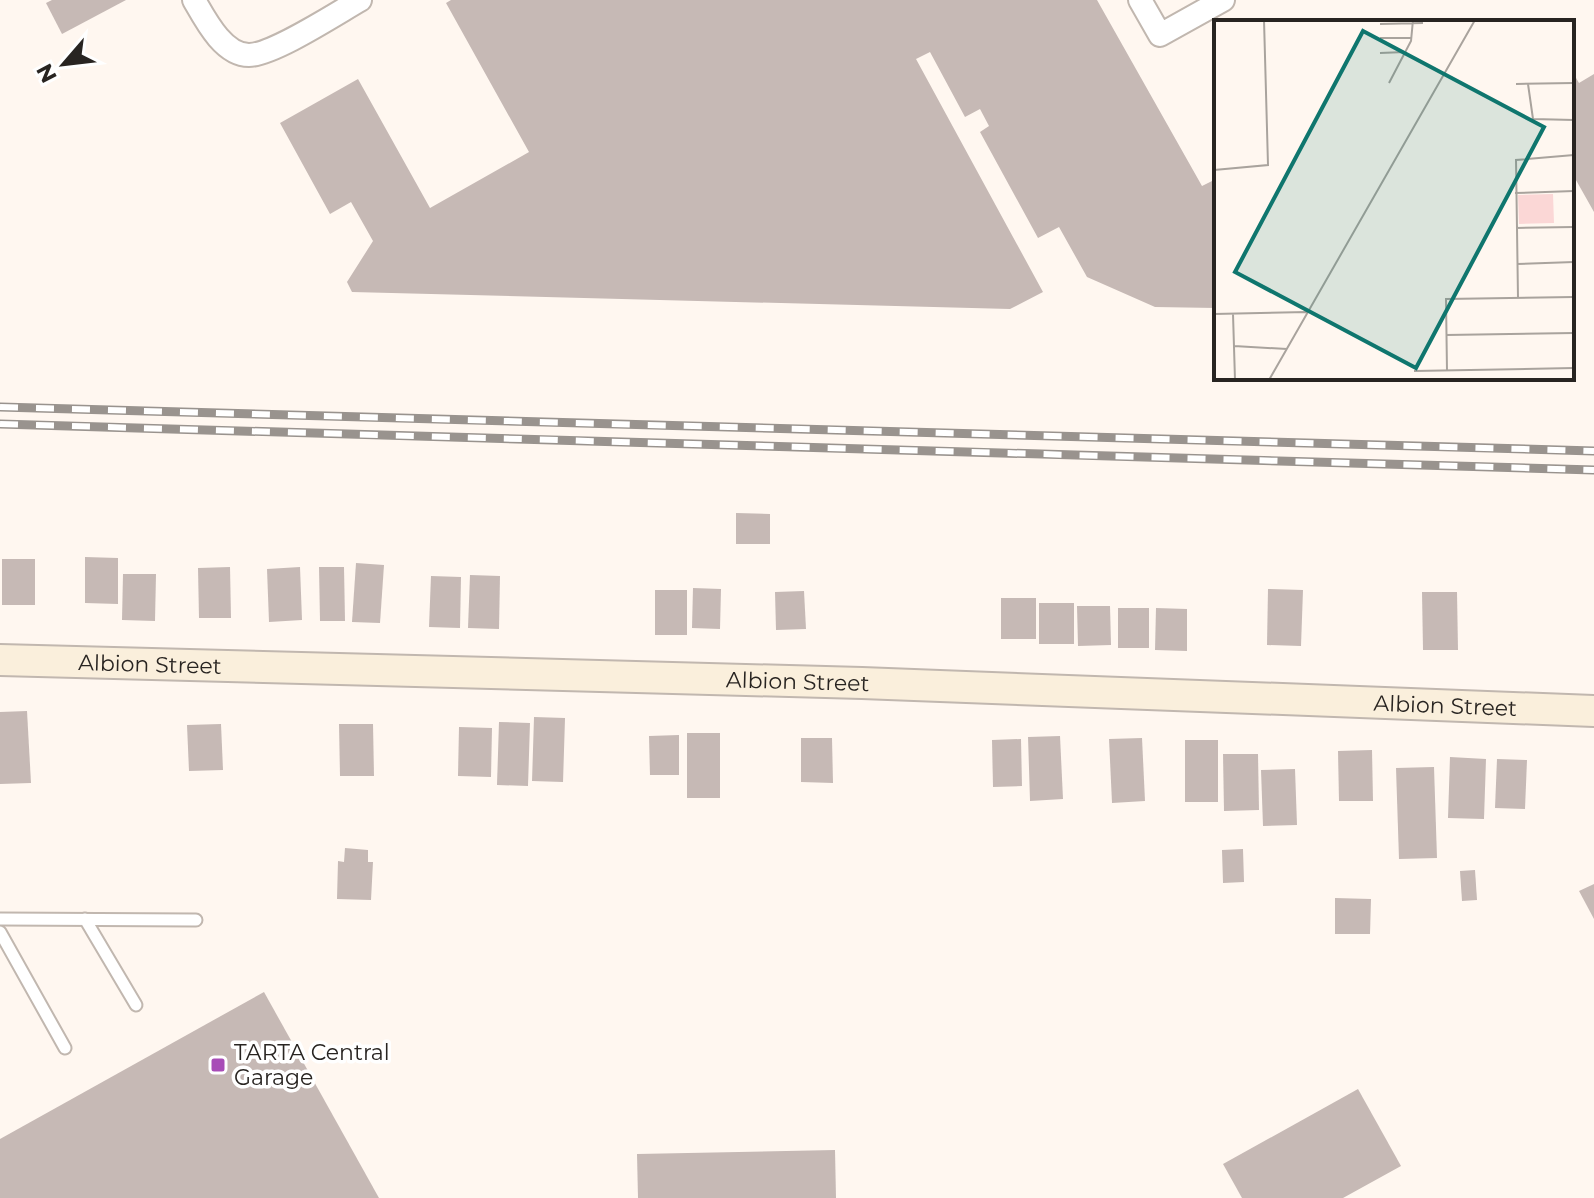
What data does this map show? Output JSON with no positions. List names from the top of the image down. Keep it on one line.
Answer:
{"streets":{"street":["Albion Street"]},"places":{"transit":["TARTA Central Garage"]},"north":"bottom left"}
